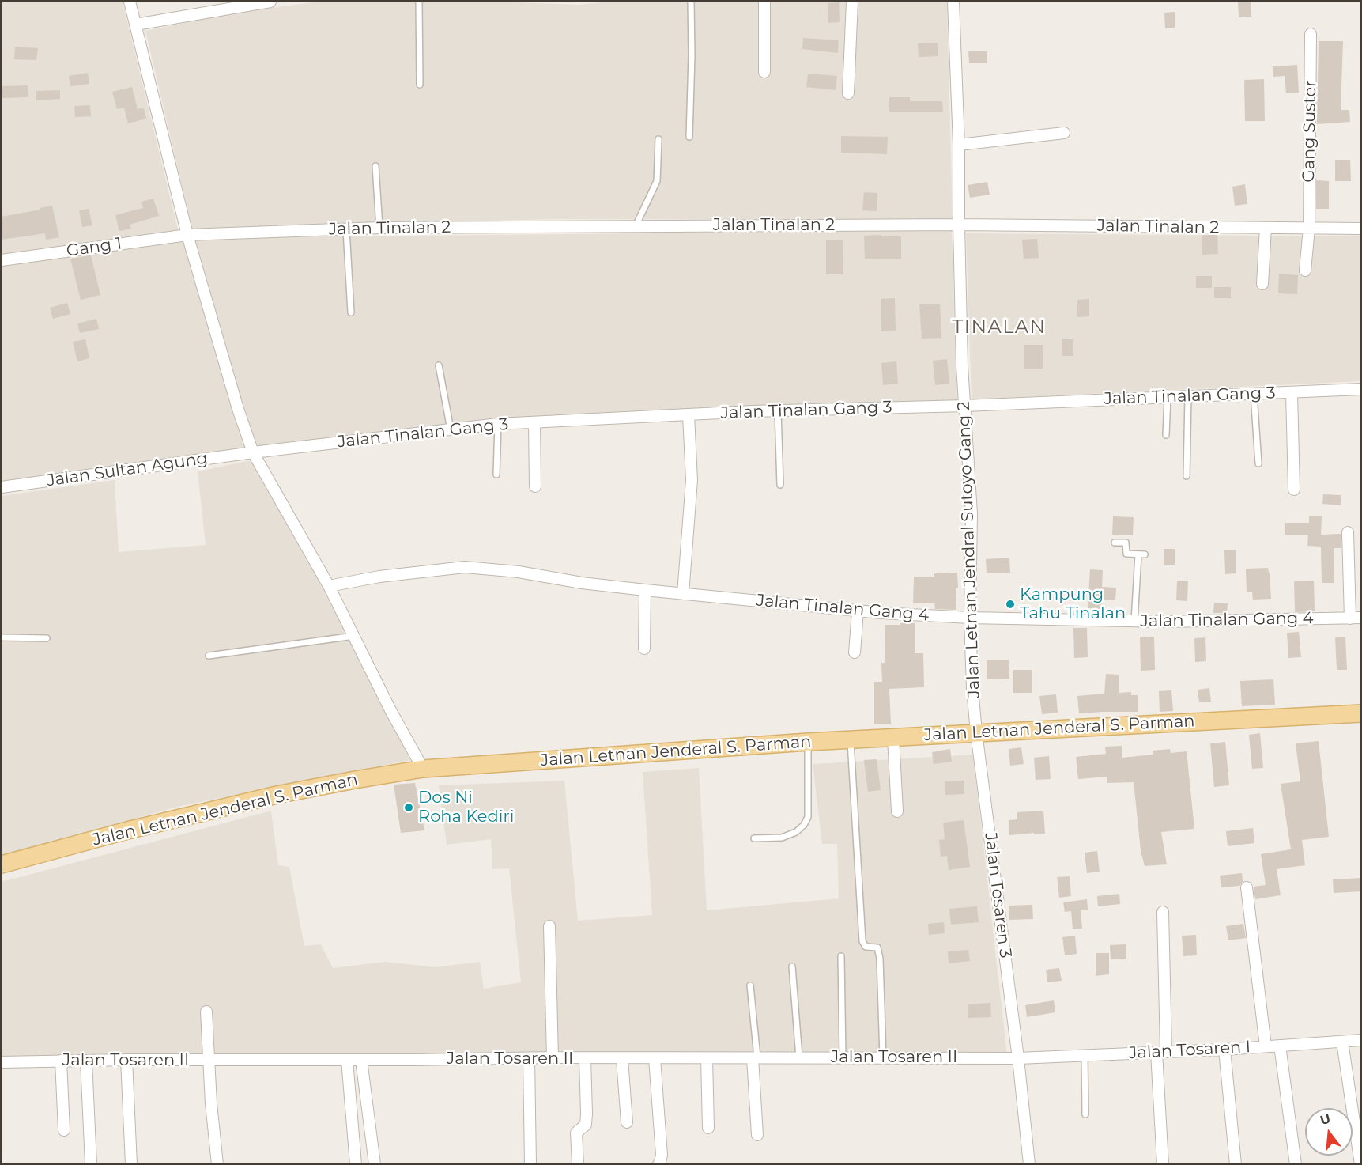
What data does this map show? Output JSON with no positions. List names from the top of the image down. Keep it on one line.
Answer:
{"streets":{"main road":["Jalan Letnan Jenderal S. Parman"],"street":["Gang Suster","Jalan Tinalan 2","Gang 1","Jalan Tinalan Gang 3","Jalan Sultan Agung","Jalan Letnan Jendral Sutoyo Gang 2","Jalan Tinalan Gang 4","Jalan Tosaren 3","Jalan Tosaren I","Jalan Tosaren II"]},"crossings":[["Gang Suster","Jalan Tinalan 2"],["Jalan Tinalan 2","Gang 1"],["Jalan Tinalan 2","Jalan Letnan Jendral Sutoyo Gang 2"],["Jalan Tinalan Gang 3","Jalan Sultan Agung"],["Jalan Tinalan Gang 3","Jalan Letnan Jendral Sutoyo Gang 2"],["Jalan Letnan Jendral Sutoyo Gang 2","Jalan Tinalan Gang 4"],["Jalan Letnan Jendral Sutoyo Gang 2","Jalan Letnan Jenderal S. Parman"],["Jalan Letnan Jendral Sutoyo Gang 2","Jalan Tosaren 3"],["Jalan Letnan Jenderal S. Parman","Jalan Tosaren 3"],["Jalan Tosaren 3","Jalan Tosaren I"],["Jalan Tosaren 3","Jalan Tosaren II"],["Jalan Tosaren I","Jalan Tosaren II"]],"districts":["TINALAN"],"places":["Kampung Tahu Tinalan","Dos Ni Roha Kediri"],"north":"top"}
